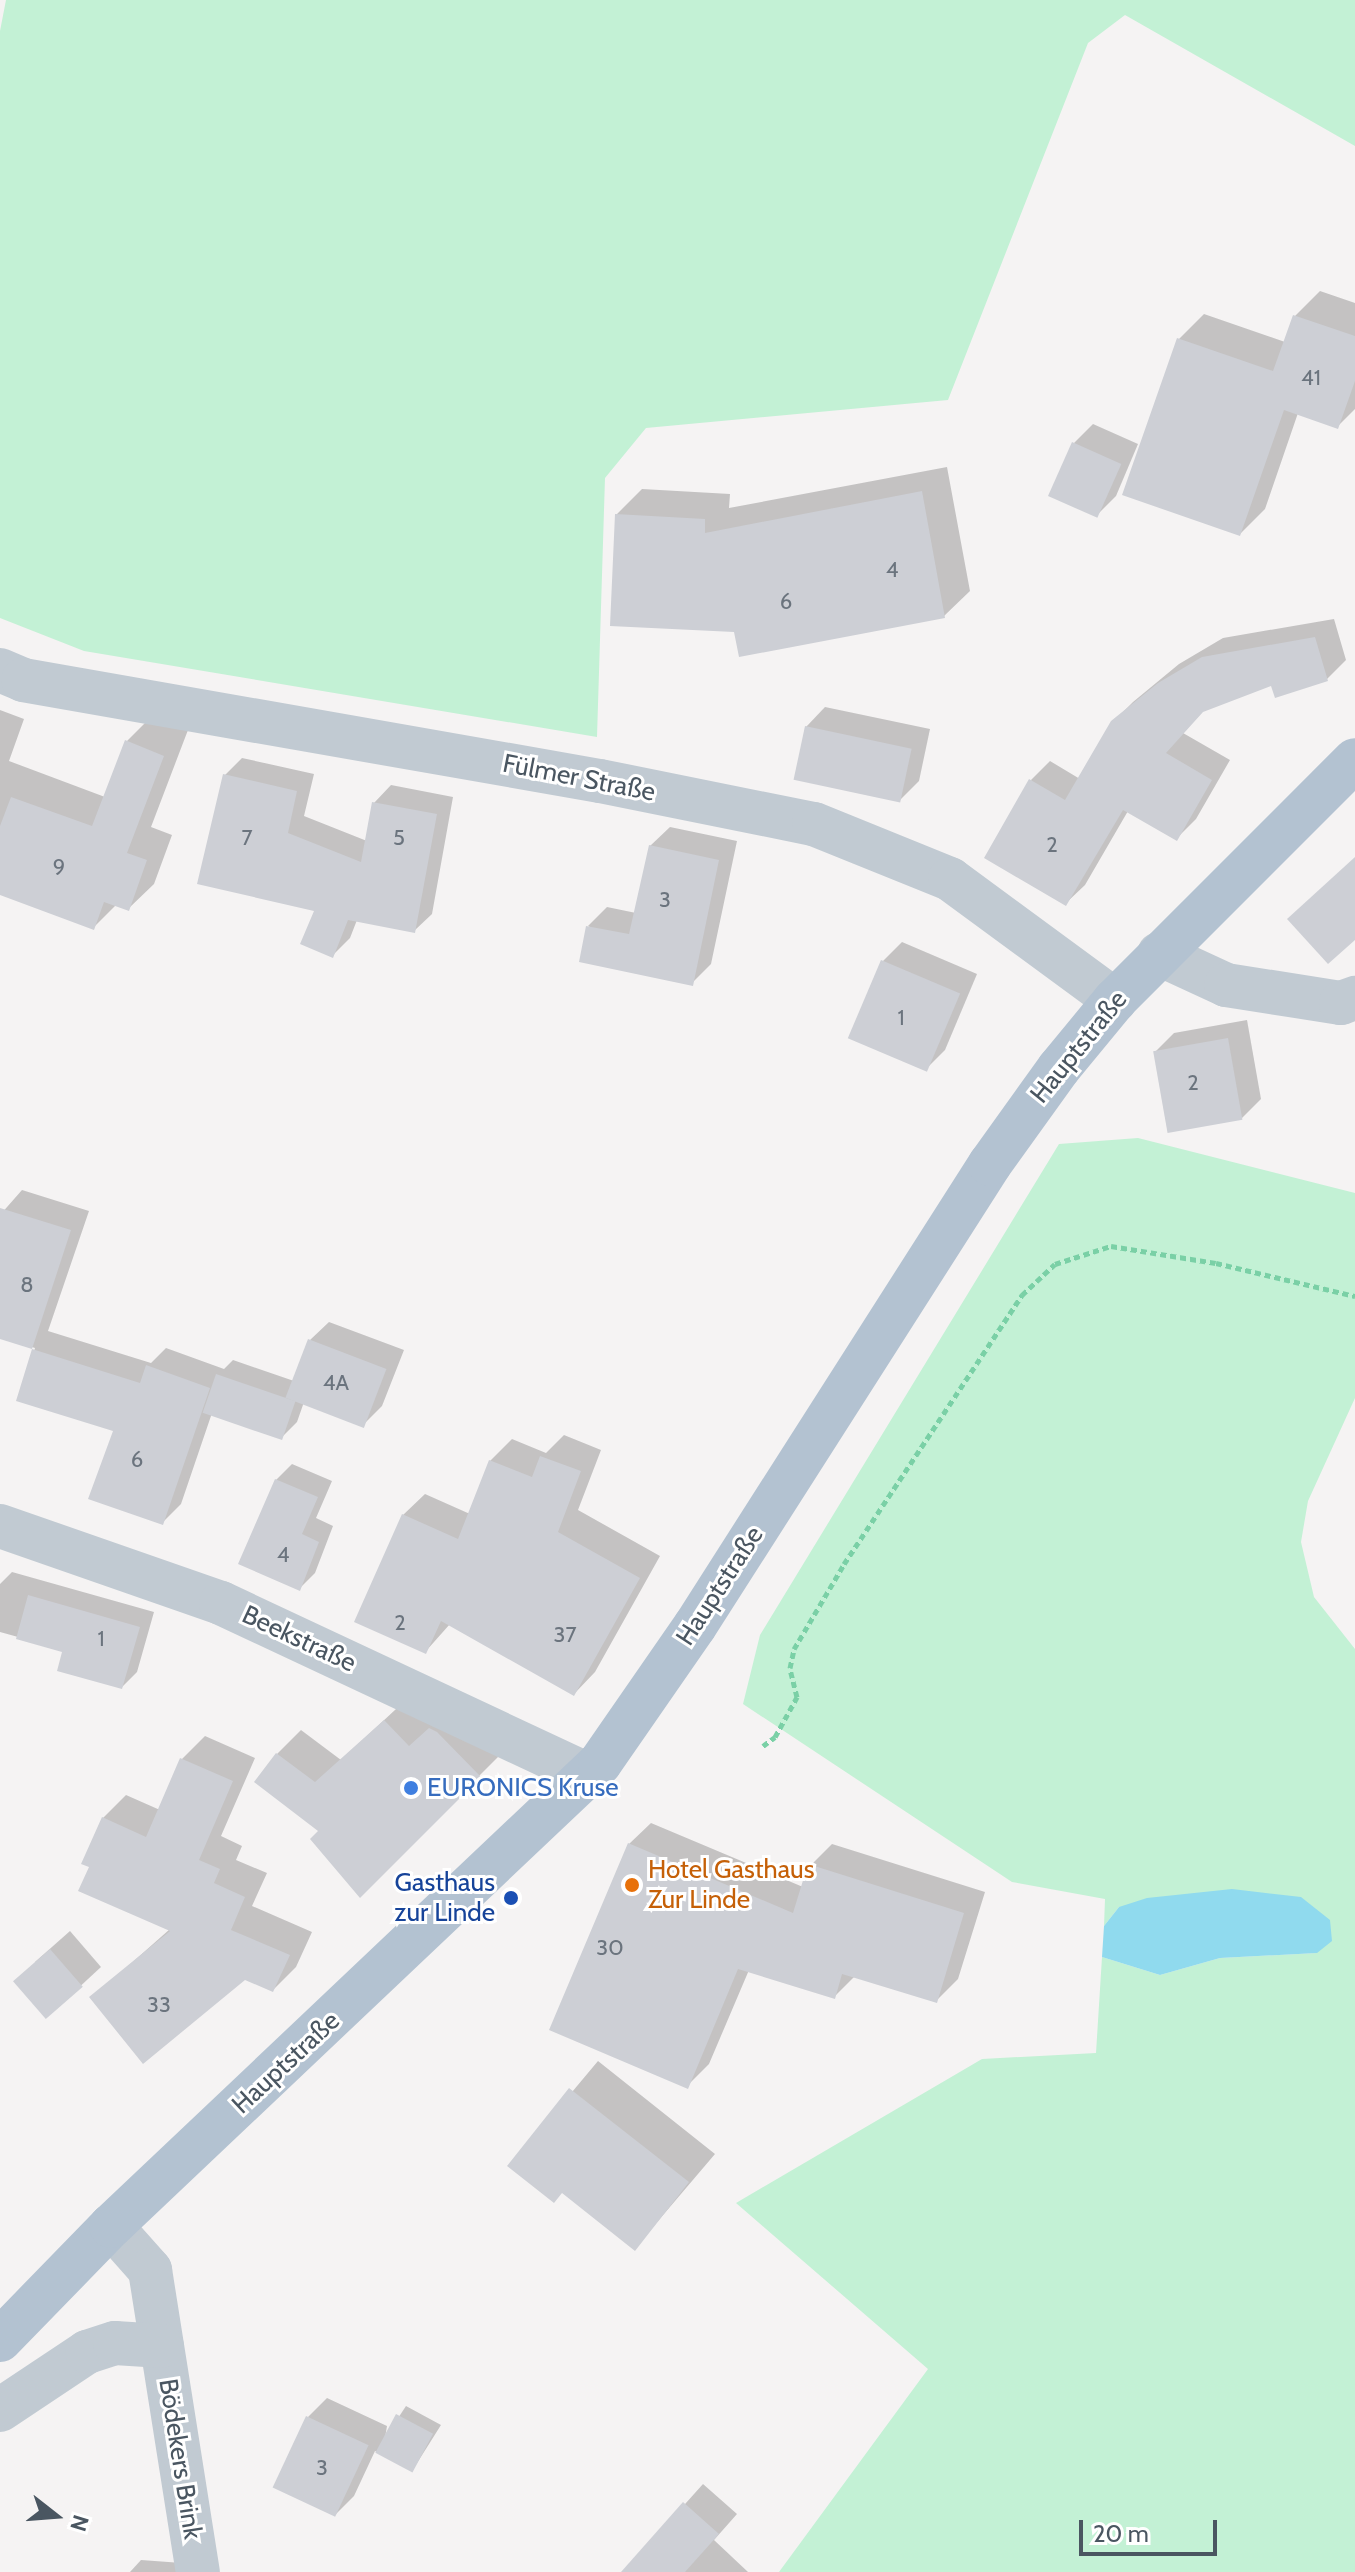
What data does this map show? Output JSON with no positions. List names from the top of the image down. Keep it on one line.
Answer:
{"streets":{"main road":["Hauptstraße"],"street":["Fülmer Straße","Beekstraße","Bödekers Brink"]},"crossings":[["Fülmer Straße","Hauptstraße"],["Hauptstraße","Beekstraße"],["Hauptstraße","Bödekers Brink"]],"places":["EURONICS Kruse","Hotel Gasthaus Zur Linde","Gasthaus zur Linde"],"house_numbers":["41","4","6","7","5","2","9","3","1","2","8","4A","6","4","2","37","1","30","33","3"],"scale_bar":"20 m","north":"right"}
